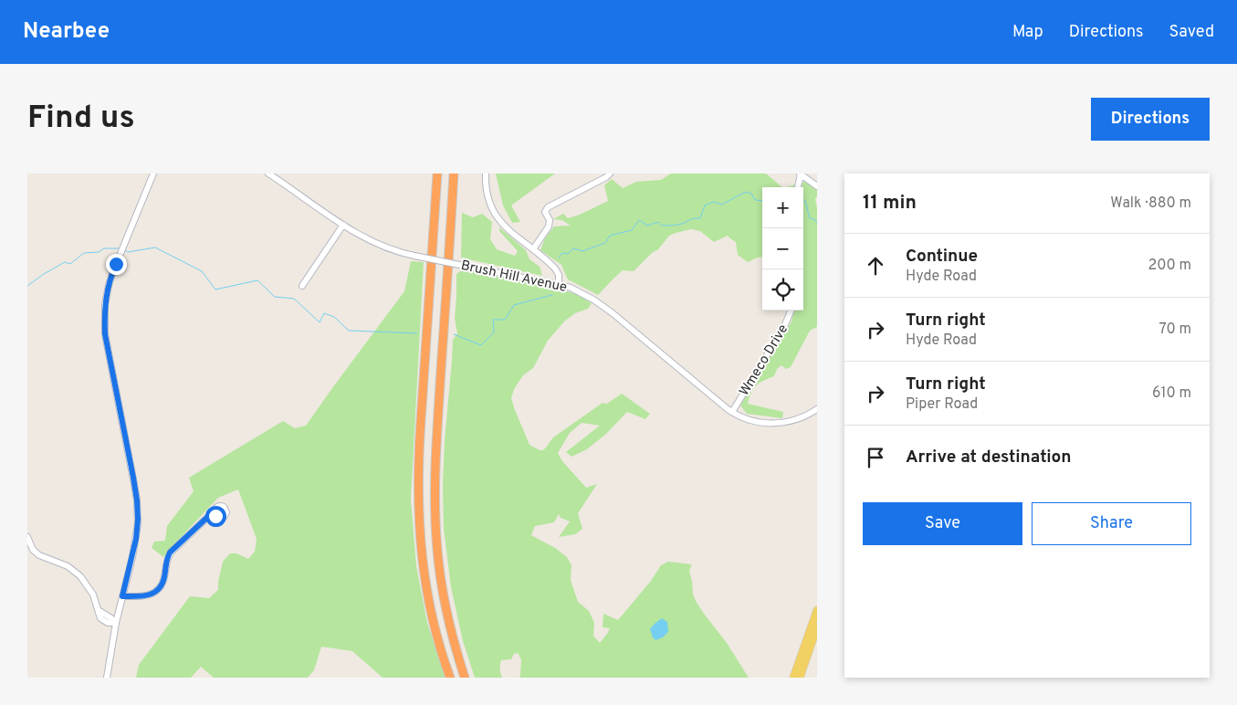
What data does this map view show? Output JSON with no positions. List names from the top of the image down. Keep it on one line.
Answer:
{"streets":{"street":["Brush Hill Avenue","Wmeco Drive"]},"crossings":[["Brush Hill Avenue","Wmeco Drive"]],"page":{"header":"Nearbee","nav":["Map","Directions","Saved"],"buttons":["Directions",["Save","Share"]],"title":"Find us","heading":["11 min","Walk · 880 m"],"map_buttons":["+","−"],"list":[["Continue","Hyde Road","200 m"],["Turn right","Hyde Road","70 m"],["Turn right","Piper Road","610 m"],"Arrive at destination"]}}
